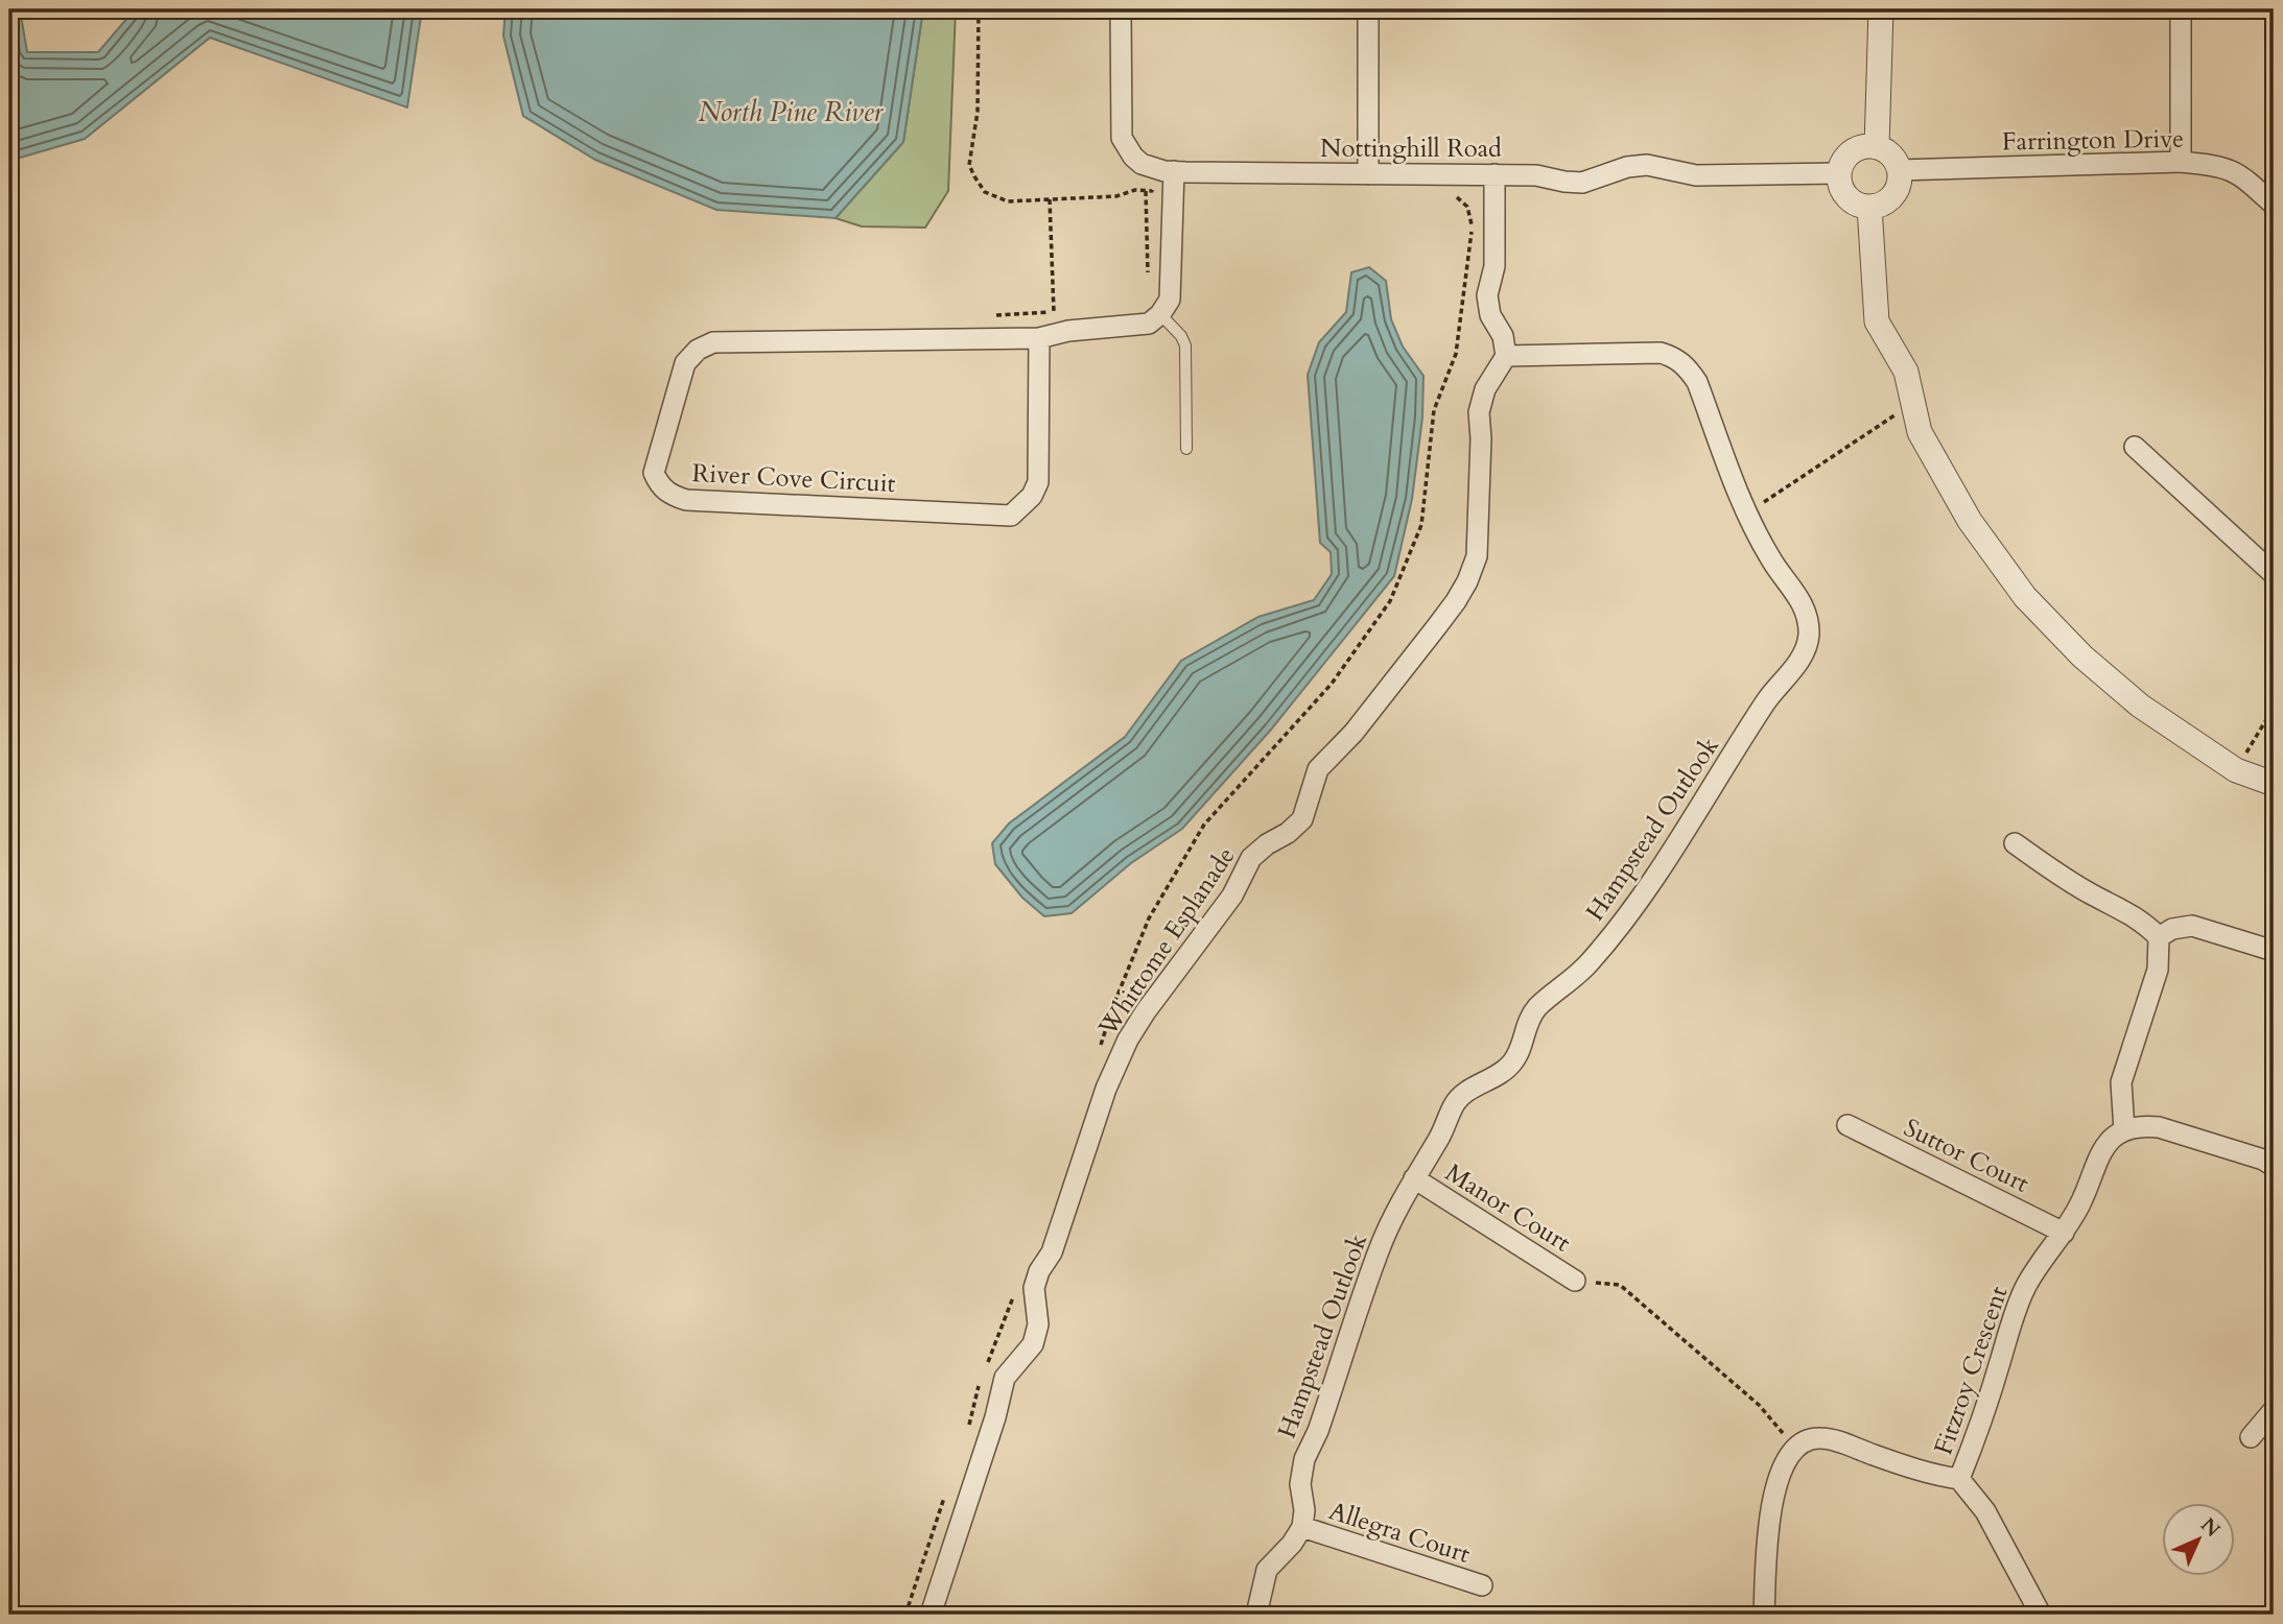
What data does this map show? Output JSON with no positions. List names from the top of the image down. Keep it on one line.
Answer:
{"streets":{"street":["Farrington Drive","Nottinghill Road","River Cove Circuit","Hampstead Outlook","Whittome Esplanade","Suttor Court","Manor Court","Fitzroy Crescent","Allegra Court"]},"crossings":[["Farrington Drive","Nottinghill Road"],["Hampstead Outlook","Whittome Esplanade"],["Hampstead Outlook","Manor Court"],["Hampstead Outlook","Allegra Court"],["Suttor Court","Fitzroy Crescent"]],"water":["North Pine River"],"north":"top right"}
